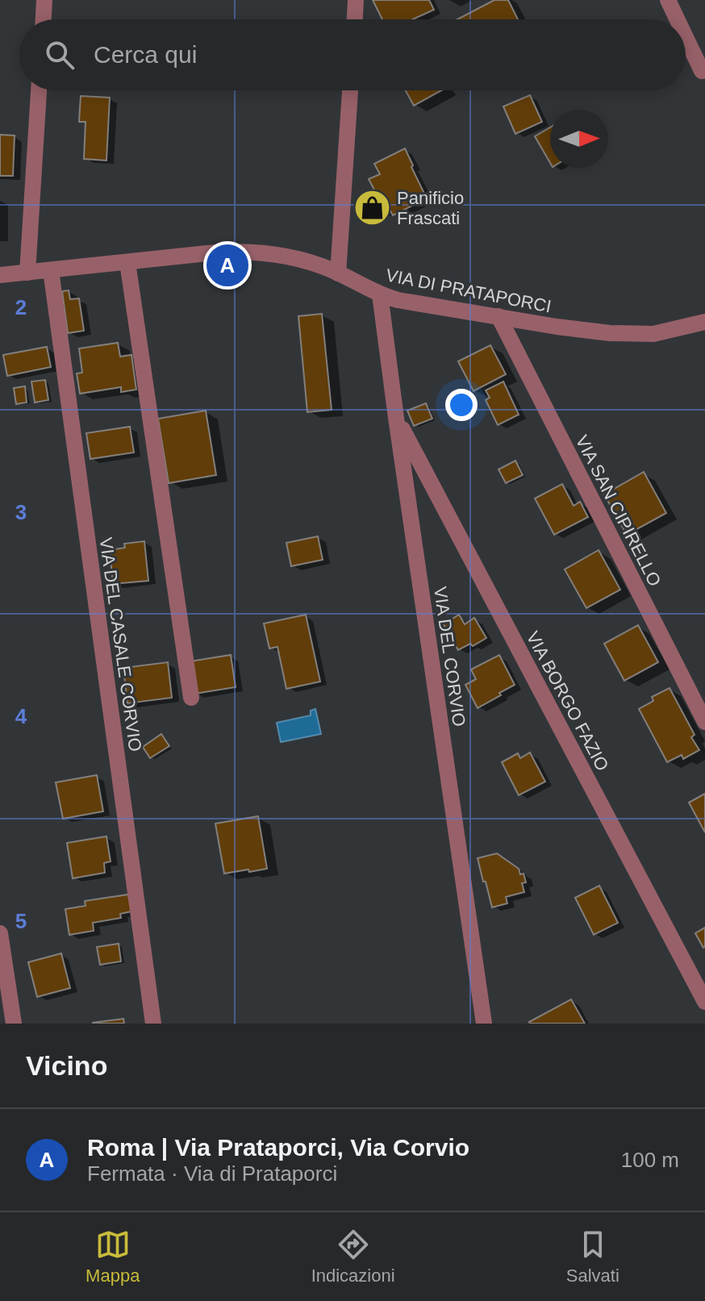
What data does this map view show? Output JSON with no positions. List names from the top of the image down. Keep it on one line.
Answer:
{"streets":{"street":["VIA DI PRATAPORCI","VIA SAN CIPIRELLO","VIA DEL CASALE CORVIO","VIA DEL CORVIO","VIA BORGO FAZIO"]},"crossings":[["VIA DI PRATAPORCI","VIA SAN CIPIRELLO"],["VIA DI PRATAPORCI","VIA DEL CASALE CORVIO"],["VIA DI PRATAPORCI","VIA DEL CORVIO"],["VIA DEL CORVIO","VIA BORGO FAZIO"]],"places":{"shop":["Panificio Frascati"]},"north":"right","page":{"search":"Cerca qui","pins":"A","heading":"Vicino","list":[{"mark":"A","name":"Roma | Via Prataporci, Via Corvio","note":"Fermata · Via di Prataporci","value":"100 m"}],"nav":["Mappa","Indicazioni","Salvati"]},"grid":{"rows":["2","3","4","5"]}}
